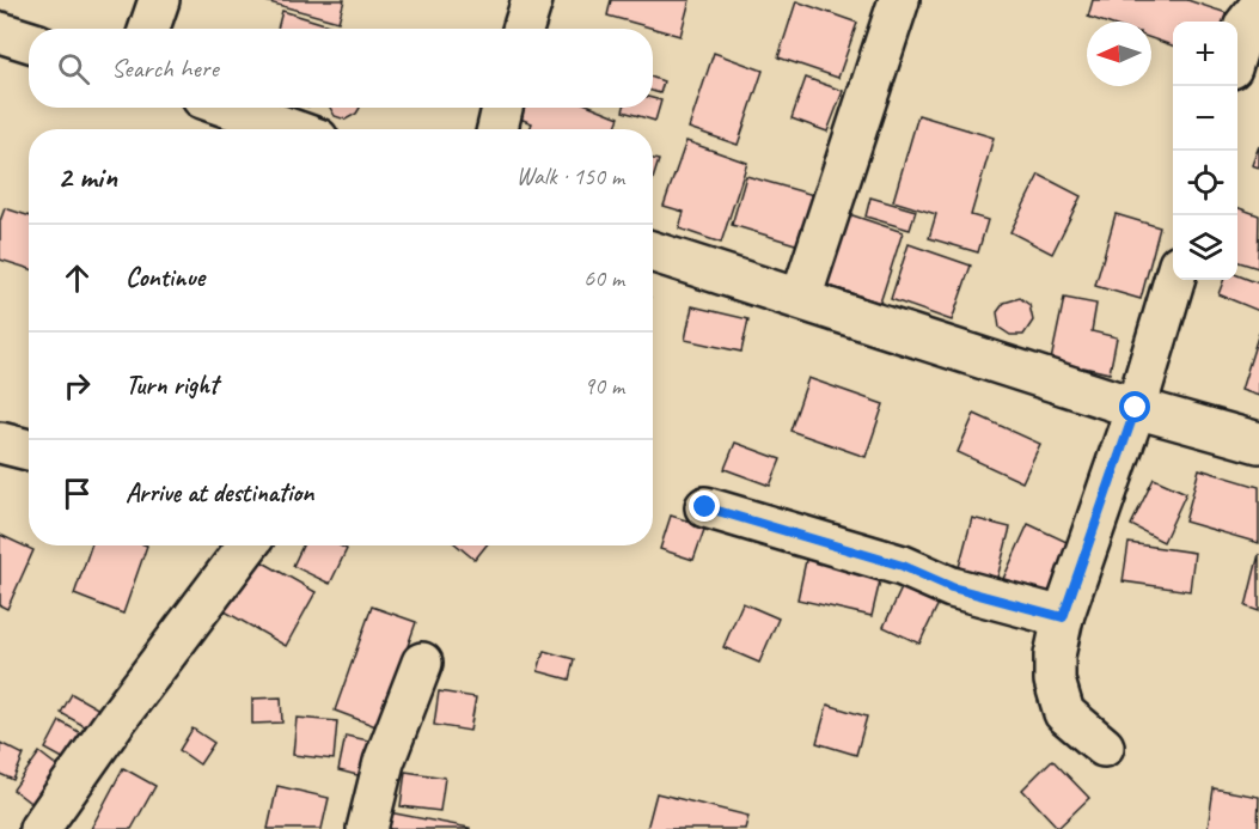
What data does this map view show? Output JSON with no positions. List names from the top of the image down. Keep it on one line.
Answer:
{"north":"left","page":{"map_buttons":["+","−"],"search":"Search here","heading":["2 min","Walk · 150 m"],"list":[["Continue","60 m"],["Turn right","90 m"],"Arrive at destination"]}}
